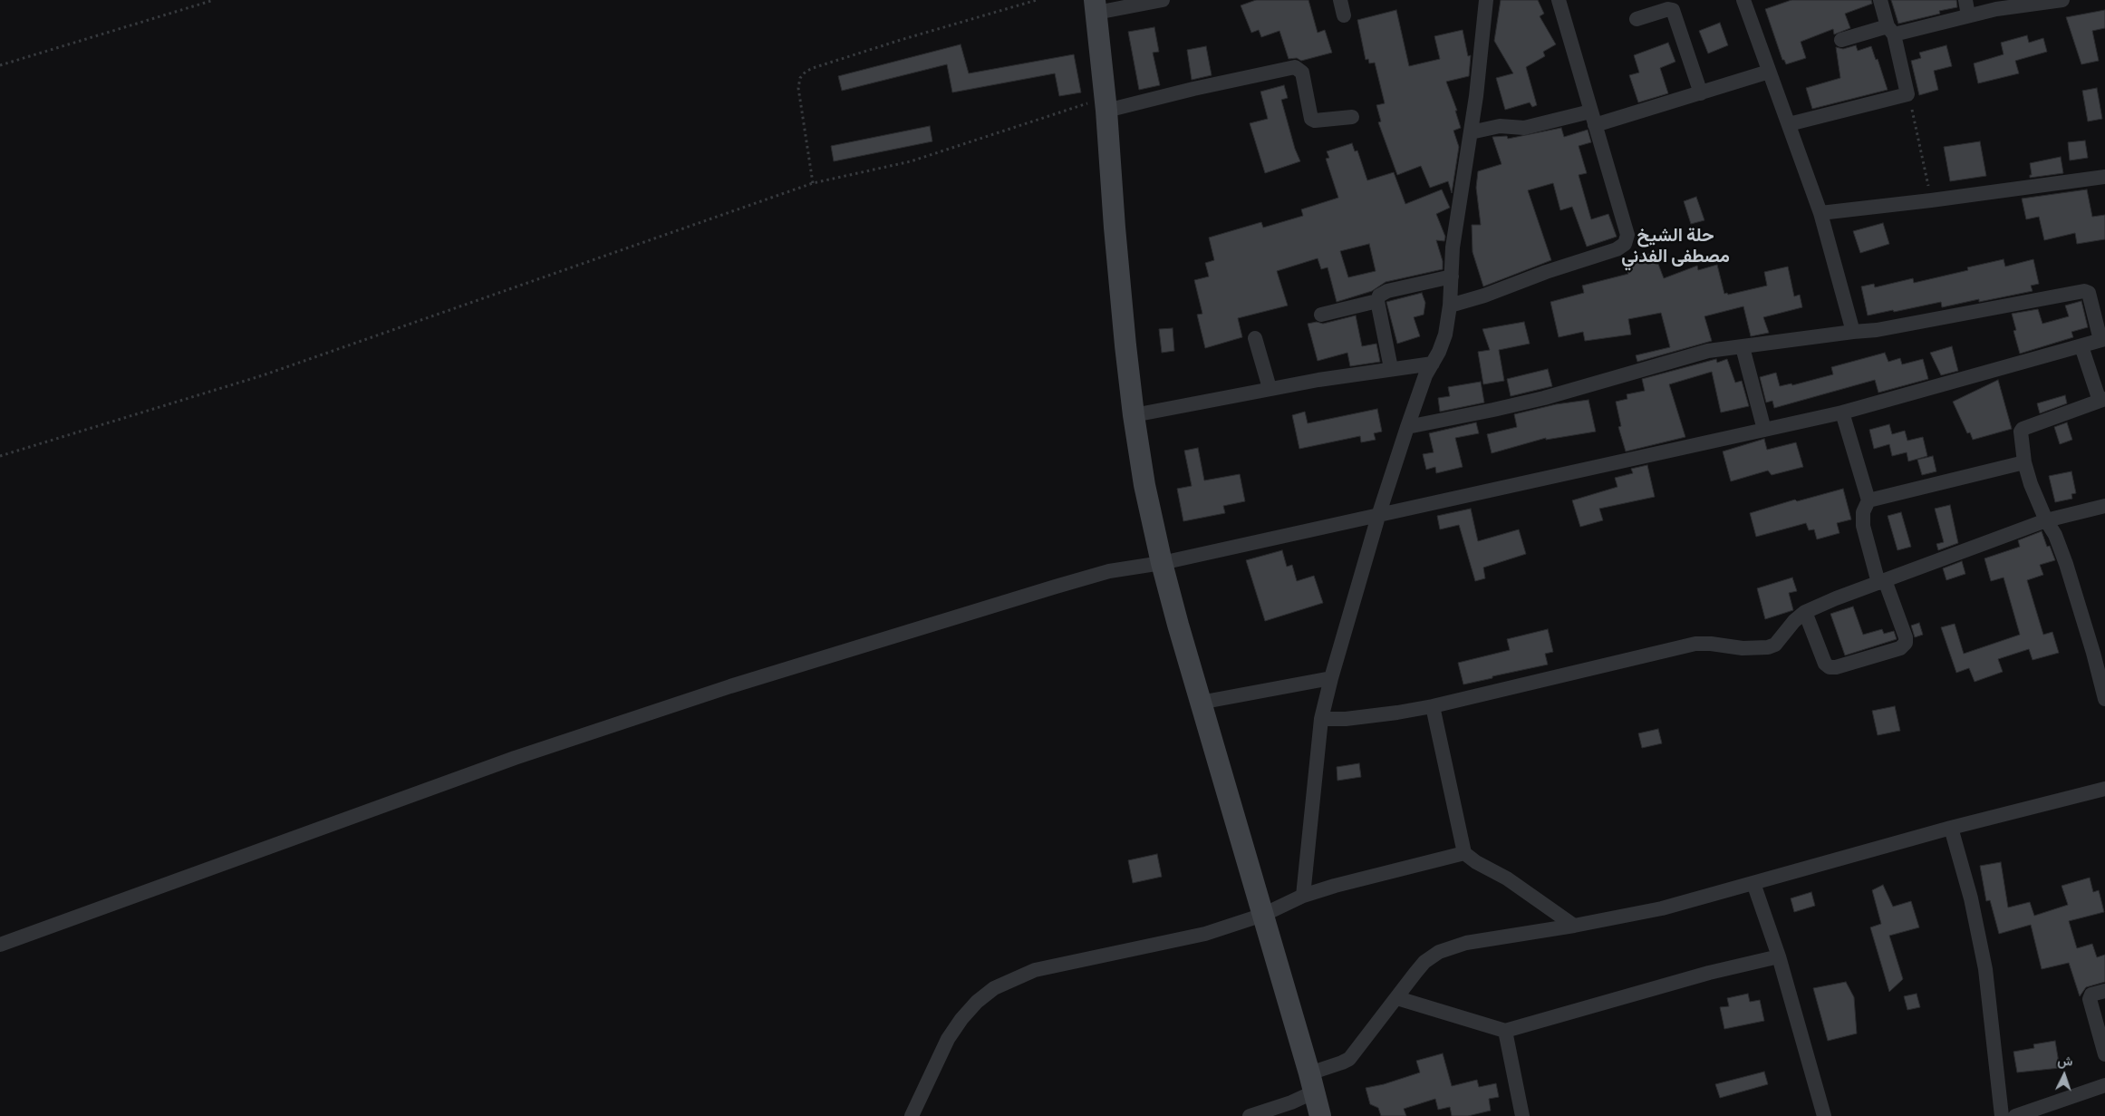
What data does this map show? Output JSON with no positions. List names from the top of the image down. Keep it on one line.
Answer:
{"districts":["حلة الشيخ مصطفى الفدني"],"north":"top"}
